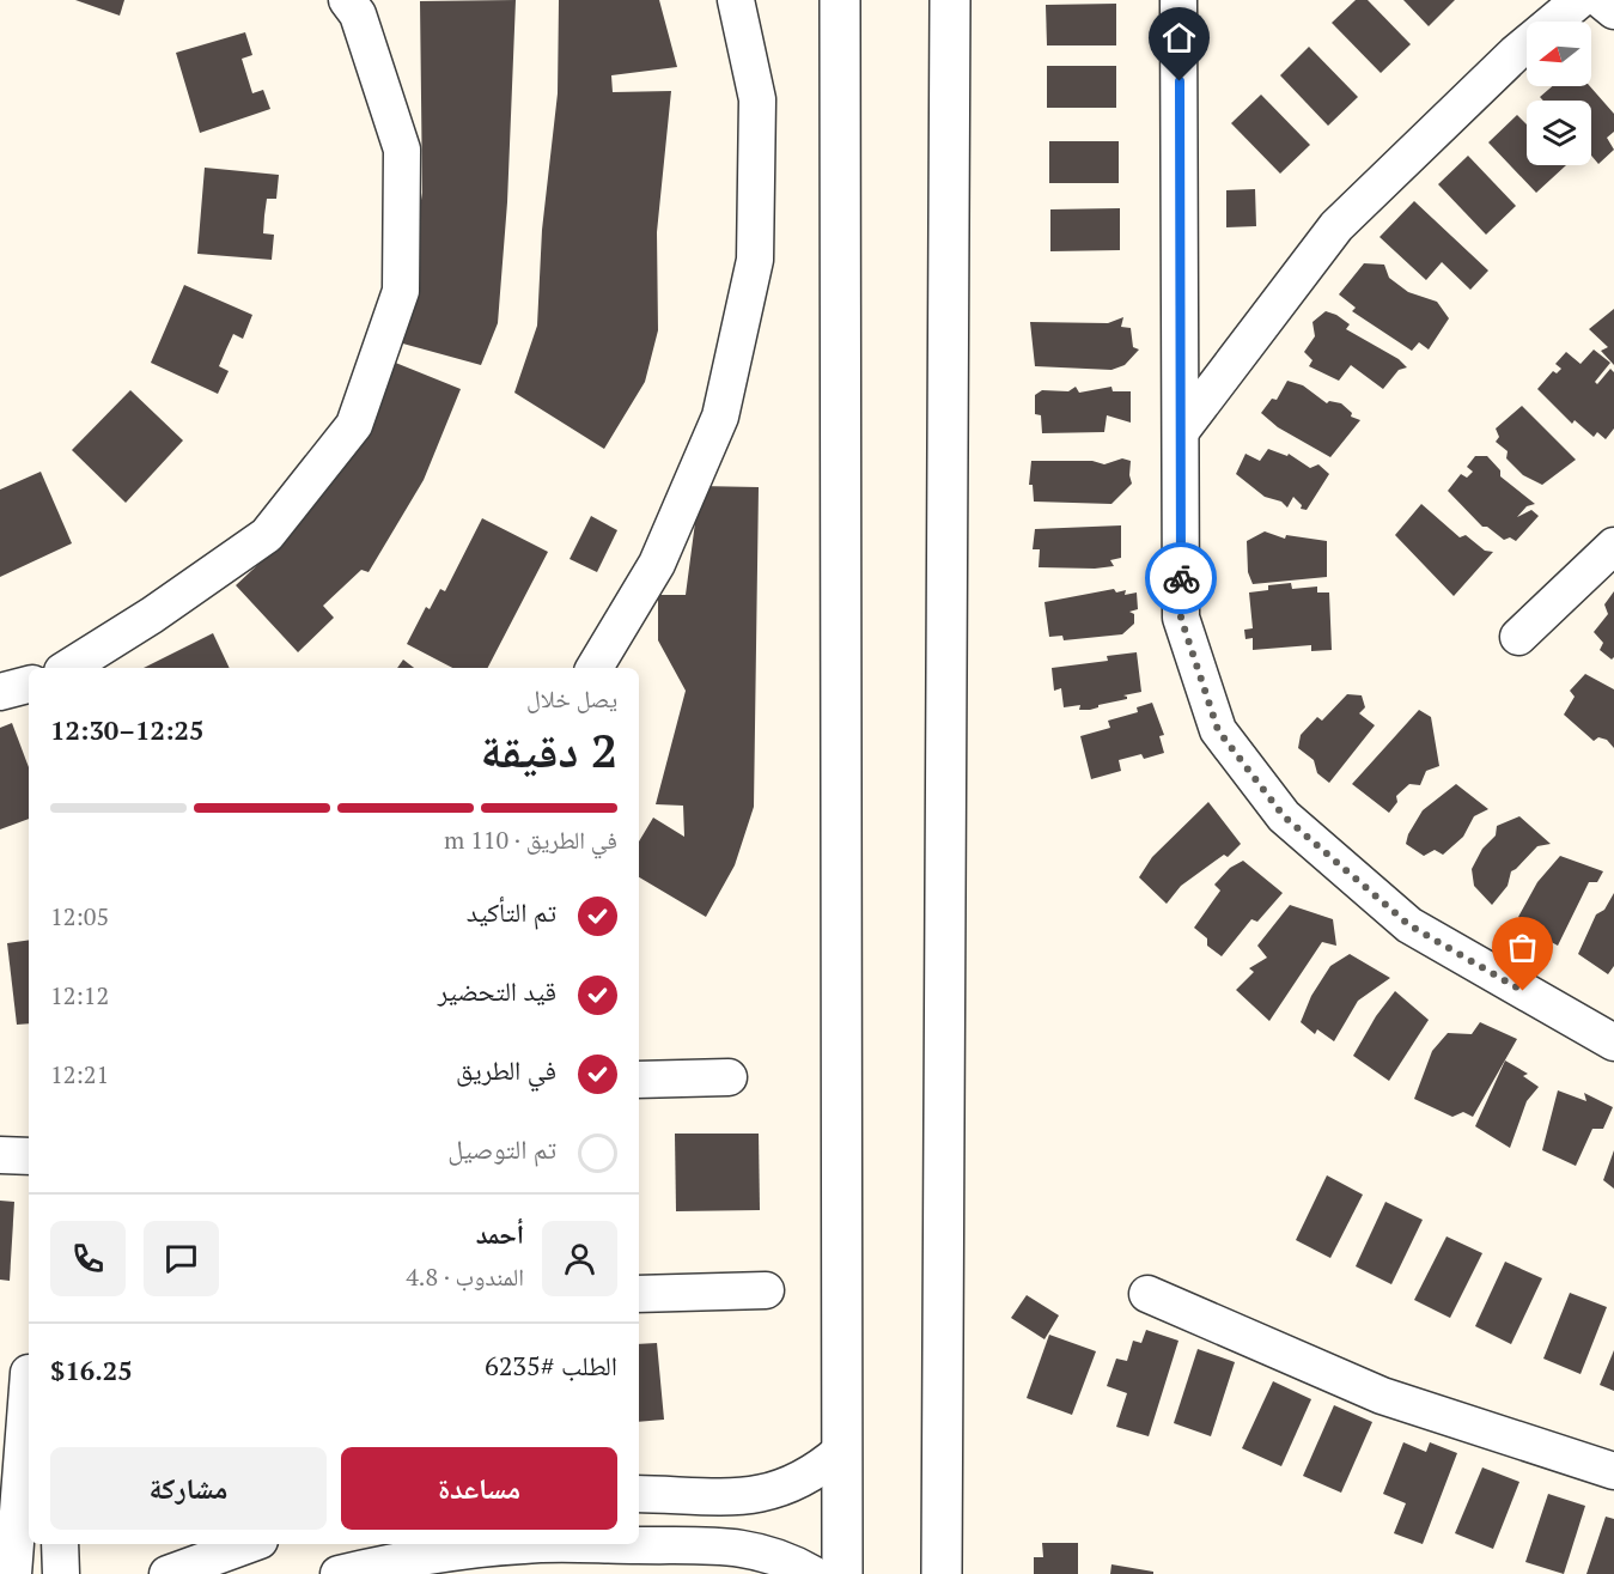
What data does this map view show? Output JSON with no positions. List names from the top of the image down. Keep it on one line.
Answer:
{"north":"left","page":{"heading":["2 دقيقة","يصل خلال","12:25–12:30"],"panel":["أحمد","المندوب · 4.8","الطلب #6235","$16.25"],"bar":"في الطريق · 110 m","list":[["تم التأكيد","12:05"],["قيد التحضير","12:12"],["في الطريق","12:21"],"تم التوصيل"],"buttons":["مساعدة","مشاركة"]}}
